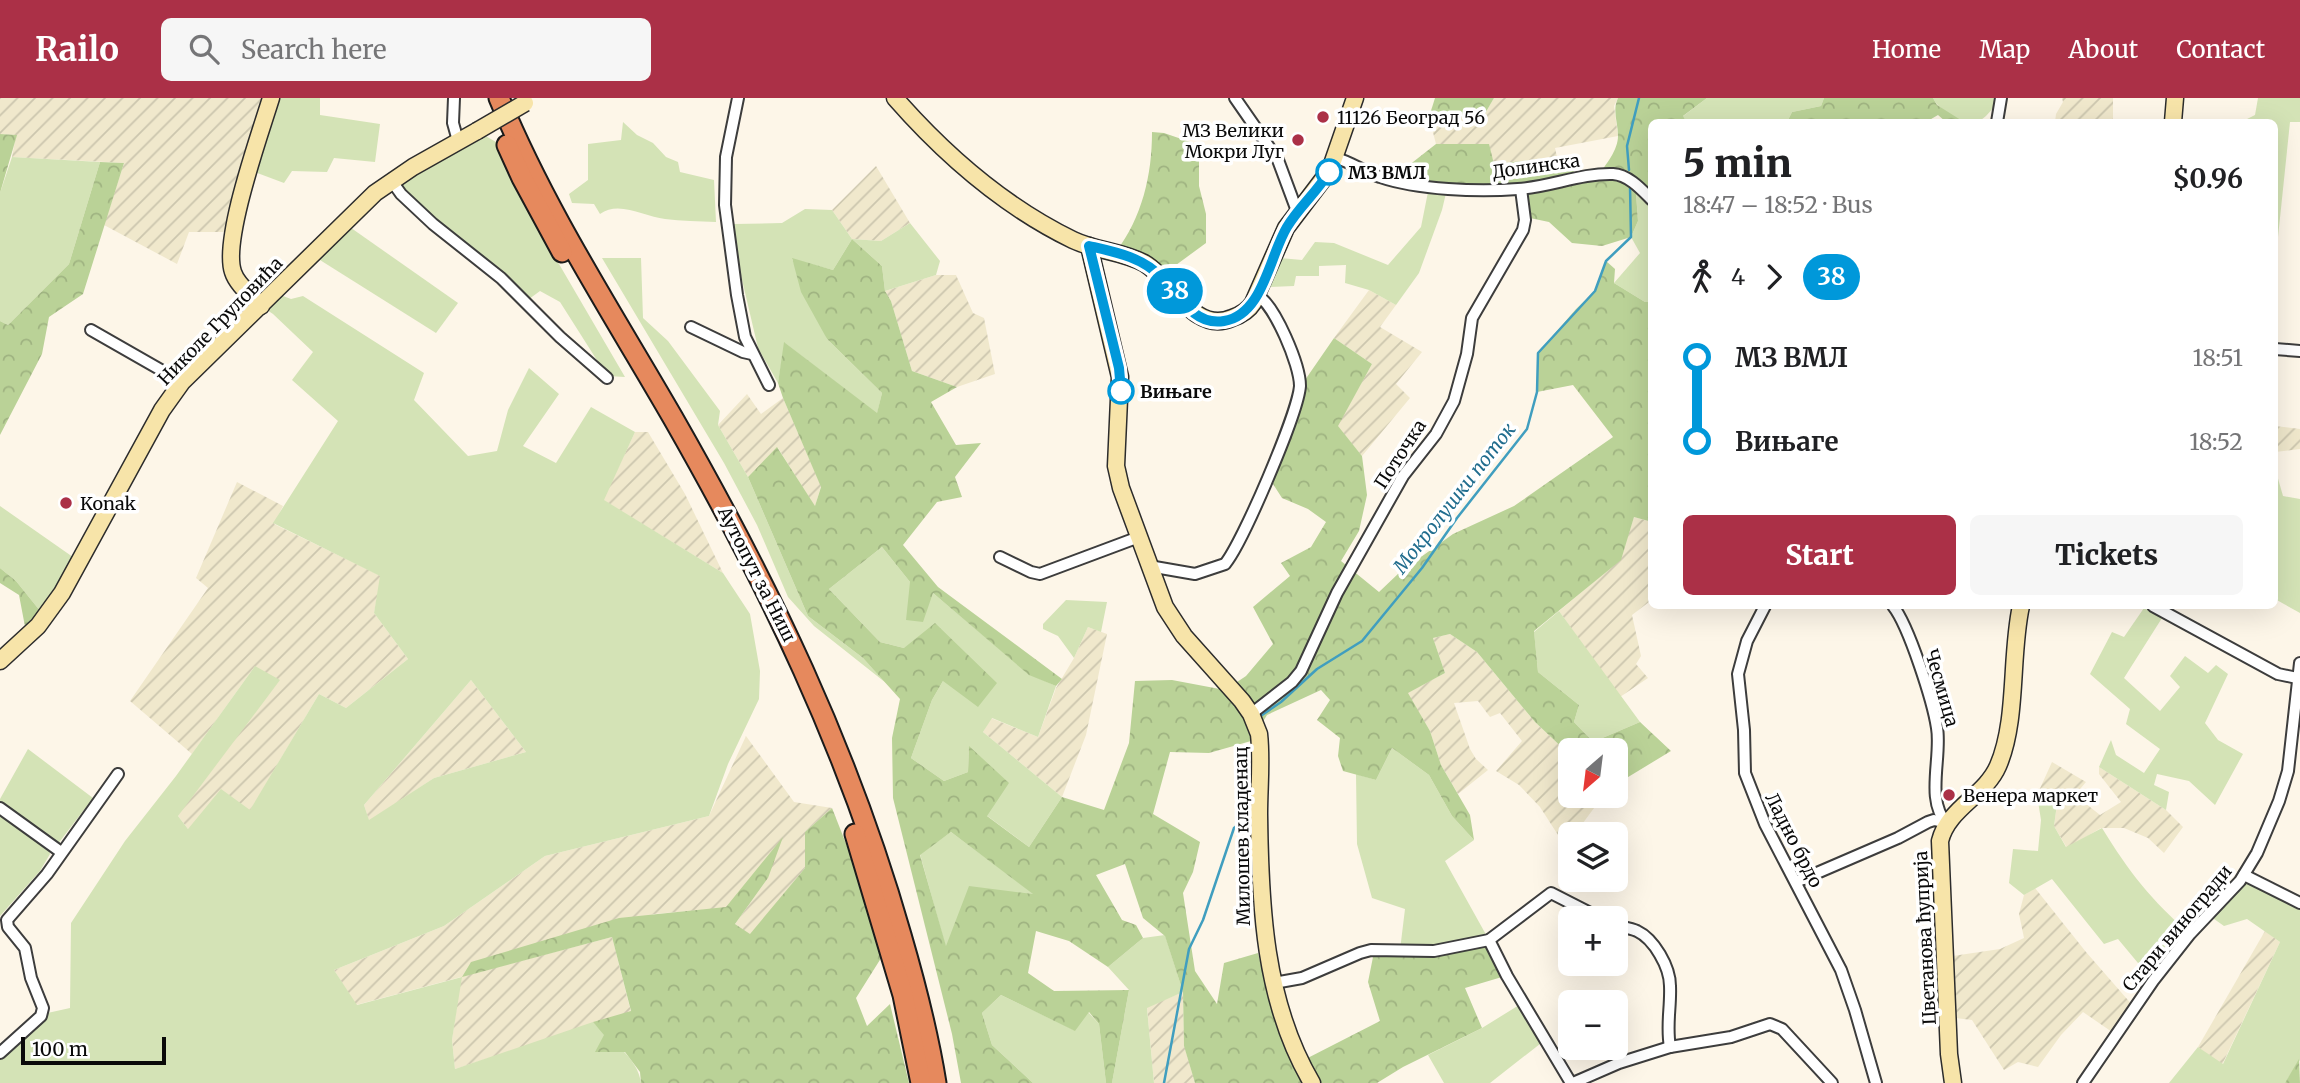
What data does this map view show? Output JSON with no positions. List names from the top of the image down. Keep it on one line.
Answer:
{"streets":{"highway":["Аутопут за Ниш"],"street":["Долинска","Николе Груловића","Поточка","Чесмица","Милошев кладенац","Ладно брдо","Стари виногради","Цветанова ћуприја"]},"crossings":[["Долинска","Поточка"],["Поточка","Милошев кладенац"],["Чесмица","Цветанова ћуприја"]],"water":["Мокролушки поток"],"places":["11126 Београд 56","МЗ Велики Мокри Луг","МЗ ВМЛ","Вињаге","Konak","Венера маркет"],"lines":["bus line 38"],"scale_bar":"100 m","north":"bottom left","page":{"header":"Railo","search":"Search here","nav":["Home","Map","About","Contact"],"on_map":"38","heading":["5 min","18:47 – 18:52 · Bus","$0.96"],"legs":["4","38"],"list":[{"name":"МЗ ВМЛ","value":"18:51"},{"name":"Вињаге","value":"18:52"}],"buttons":["Start","Tickets"],"map_buttons":["+","−"],"scale":"100 m"}}
